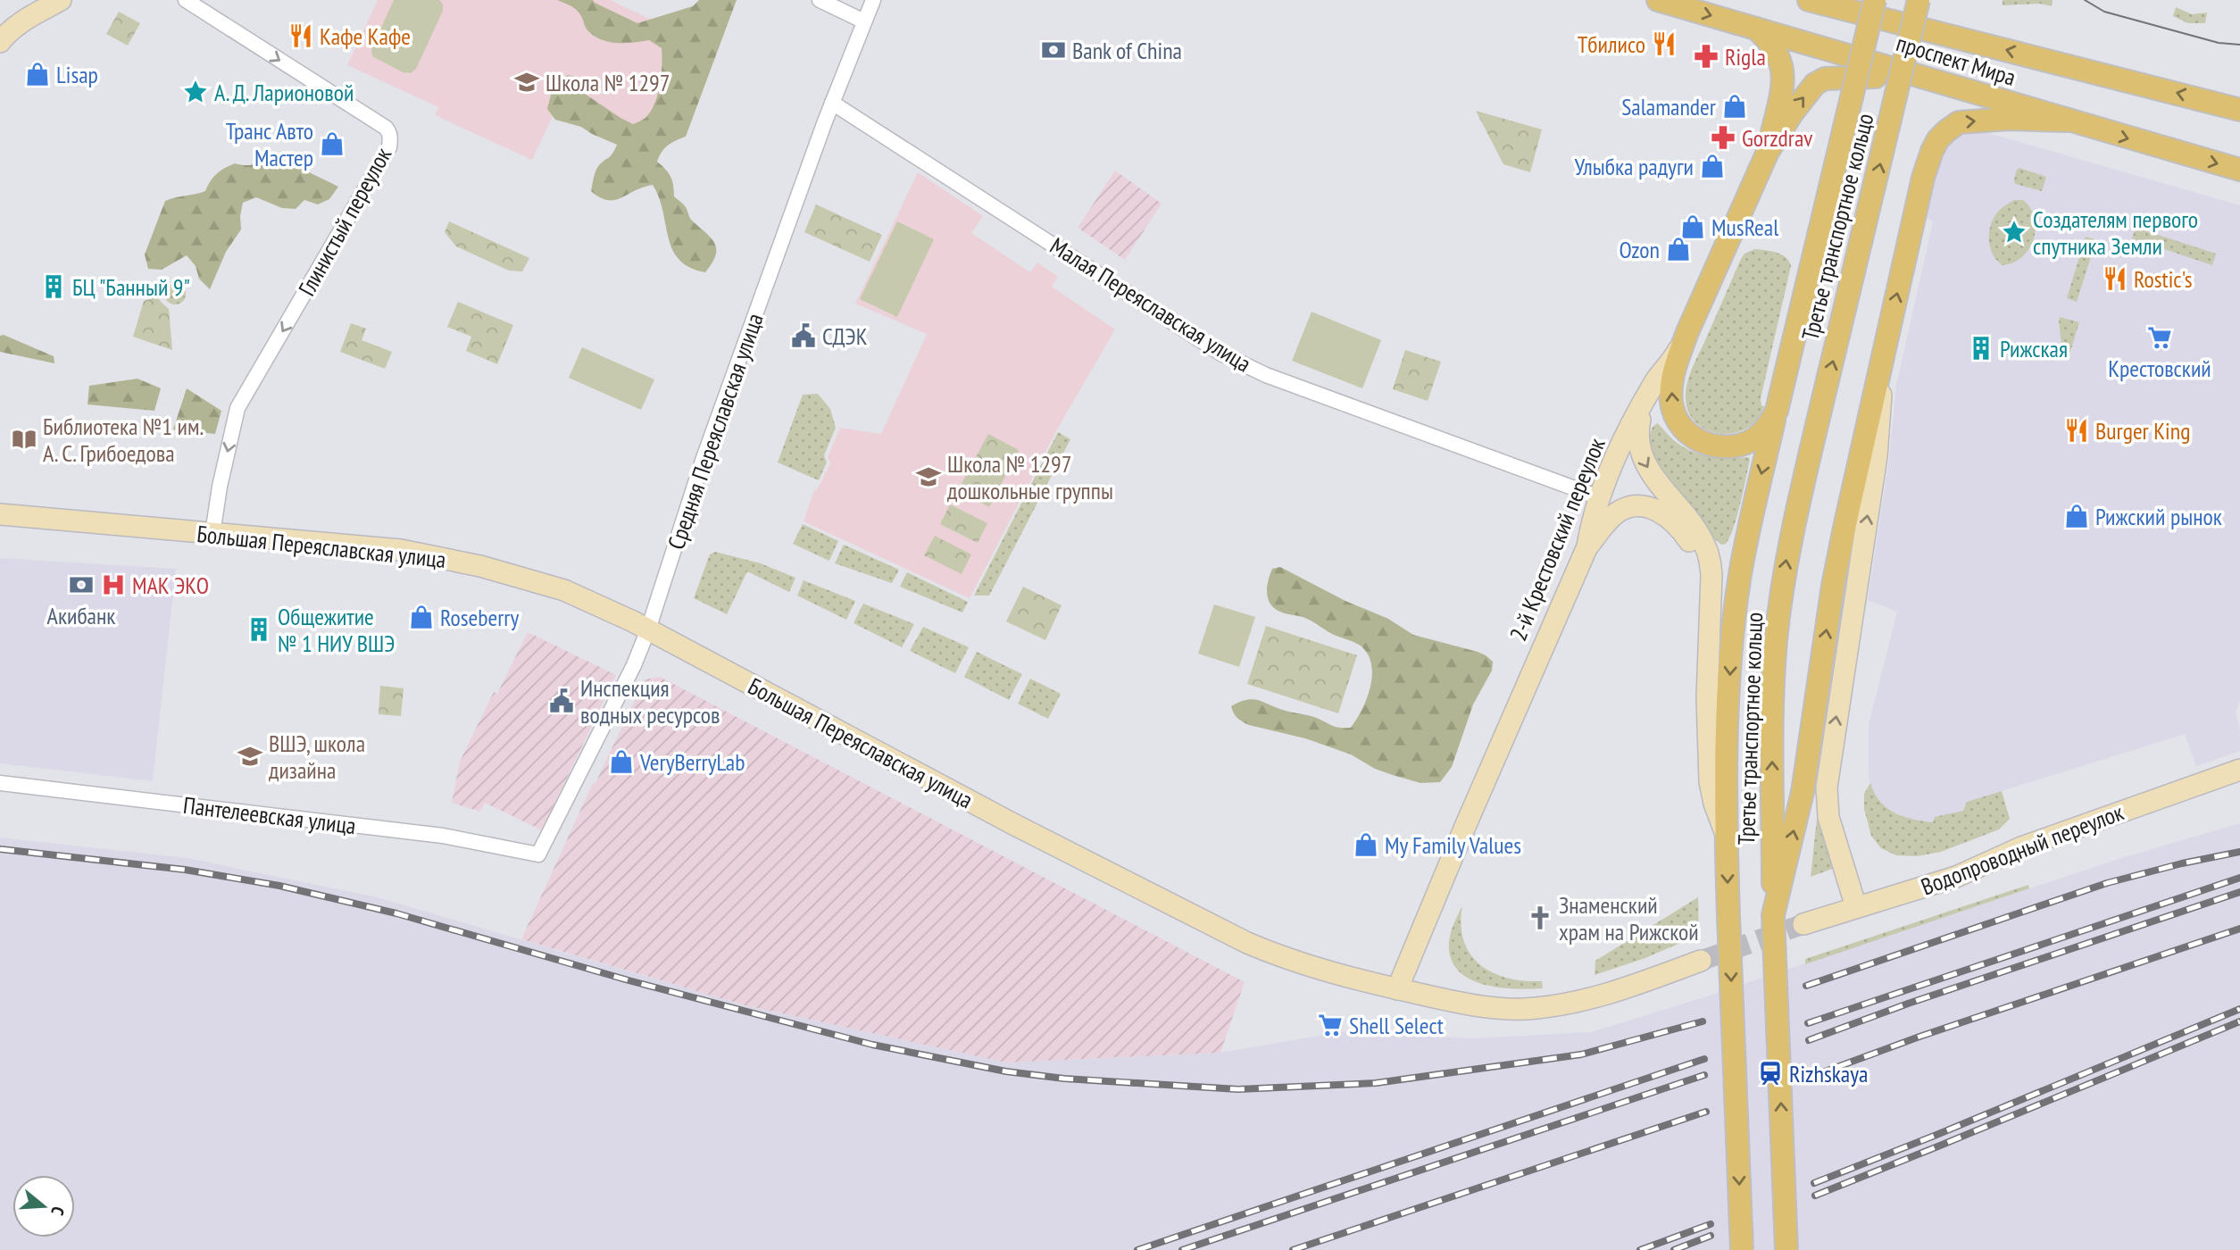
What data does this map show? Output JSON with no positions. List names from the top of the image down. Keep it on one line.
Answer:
{"streets":{"main road":["проспект Мира","Третье транспортное кольцо","2-й Крестовский переулок","Большая Переяславская улица","Водопроводный переулок"],"street":["Глинистый переулок","Малая Переяславская улица","Средняя Переяславская улица","Пантелеевская улица"]},"crossings":[["проспект Мира","2-й Крестовский переулок"],["Глинистый переулок","Большая Переяславская улица"],["Малая Переяславская улица","Средняя Переяславская улица"],["Малая Переяславская улица","2-й Крестовский переулок"],["Средняя Переяславская улица","Большая Переяславская улица"],["Средняя Переяславская улица","Пантелеевская улица"],["2-й Крестовский переулок","Большая Переяславская улица"]],"places":{"restaurant":["Кафе Кафе","Тбилисо","Rostic's","Burger King"],"bank":["Bank of China","Акибанк"],"pharmacy":["Rigla","Gorzdrav"],"shop":["Lisap","Salamander","Транс Авто Мастер","Улыбка радуги","MusReal","Ozon","Рижский рынок","Roseberry","VeryBerryLab","My Family Values"],"school or university":["Школа № 1297","Школа № 1297 дошкольные группы","ВШЭ, школа дизайна"],"place":["А. Д. Ларионовой","Создателям первого спутника Земли"],"building":["БЦ \"Банный 9\"","Рижская","Общежитие № 1 НИУ ВШЭ"],"public building":["СДЭК","Инспекция водных ресурсов"],"supermarket":["Крестовский","Shell Select"],"library":["Библиотека №1 им. А. С. Грибоедова"],"hospital":["МАК ЭКО"],"church":["Знаменский храм на Рижской"],"station":["Rizhskaya"]},"north":"right"}
